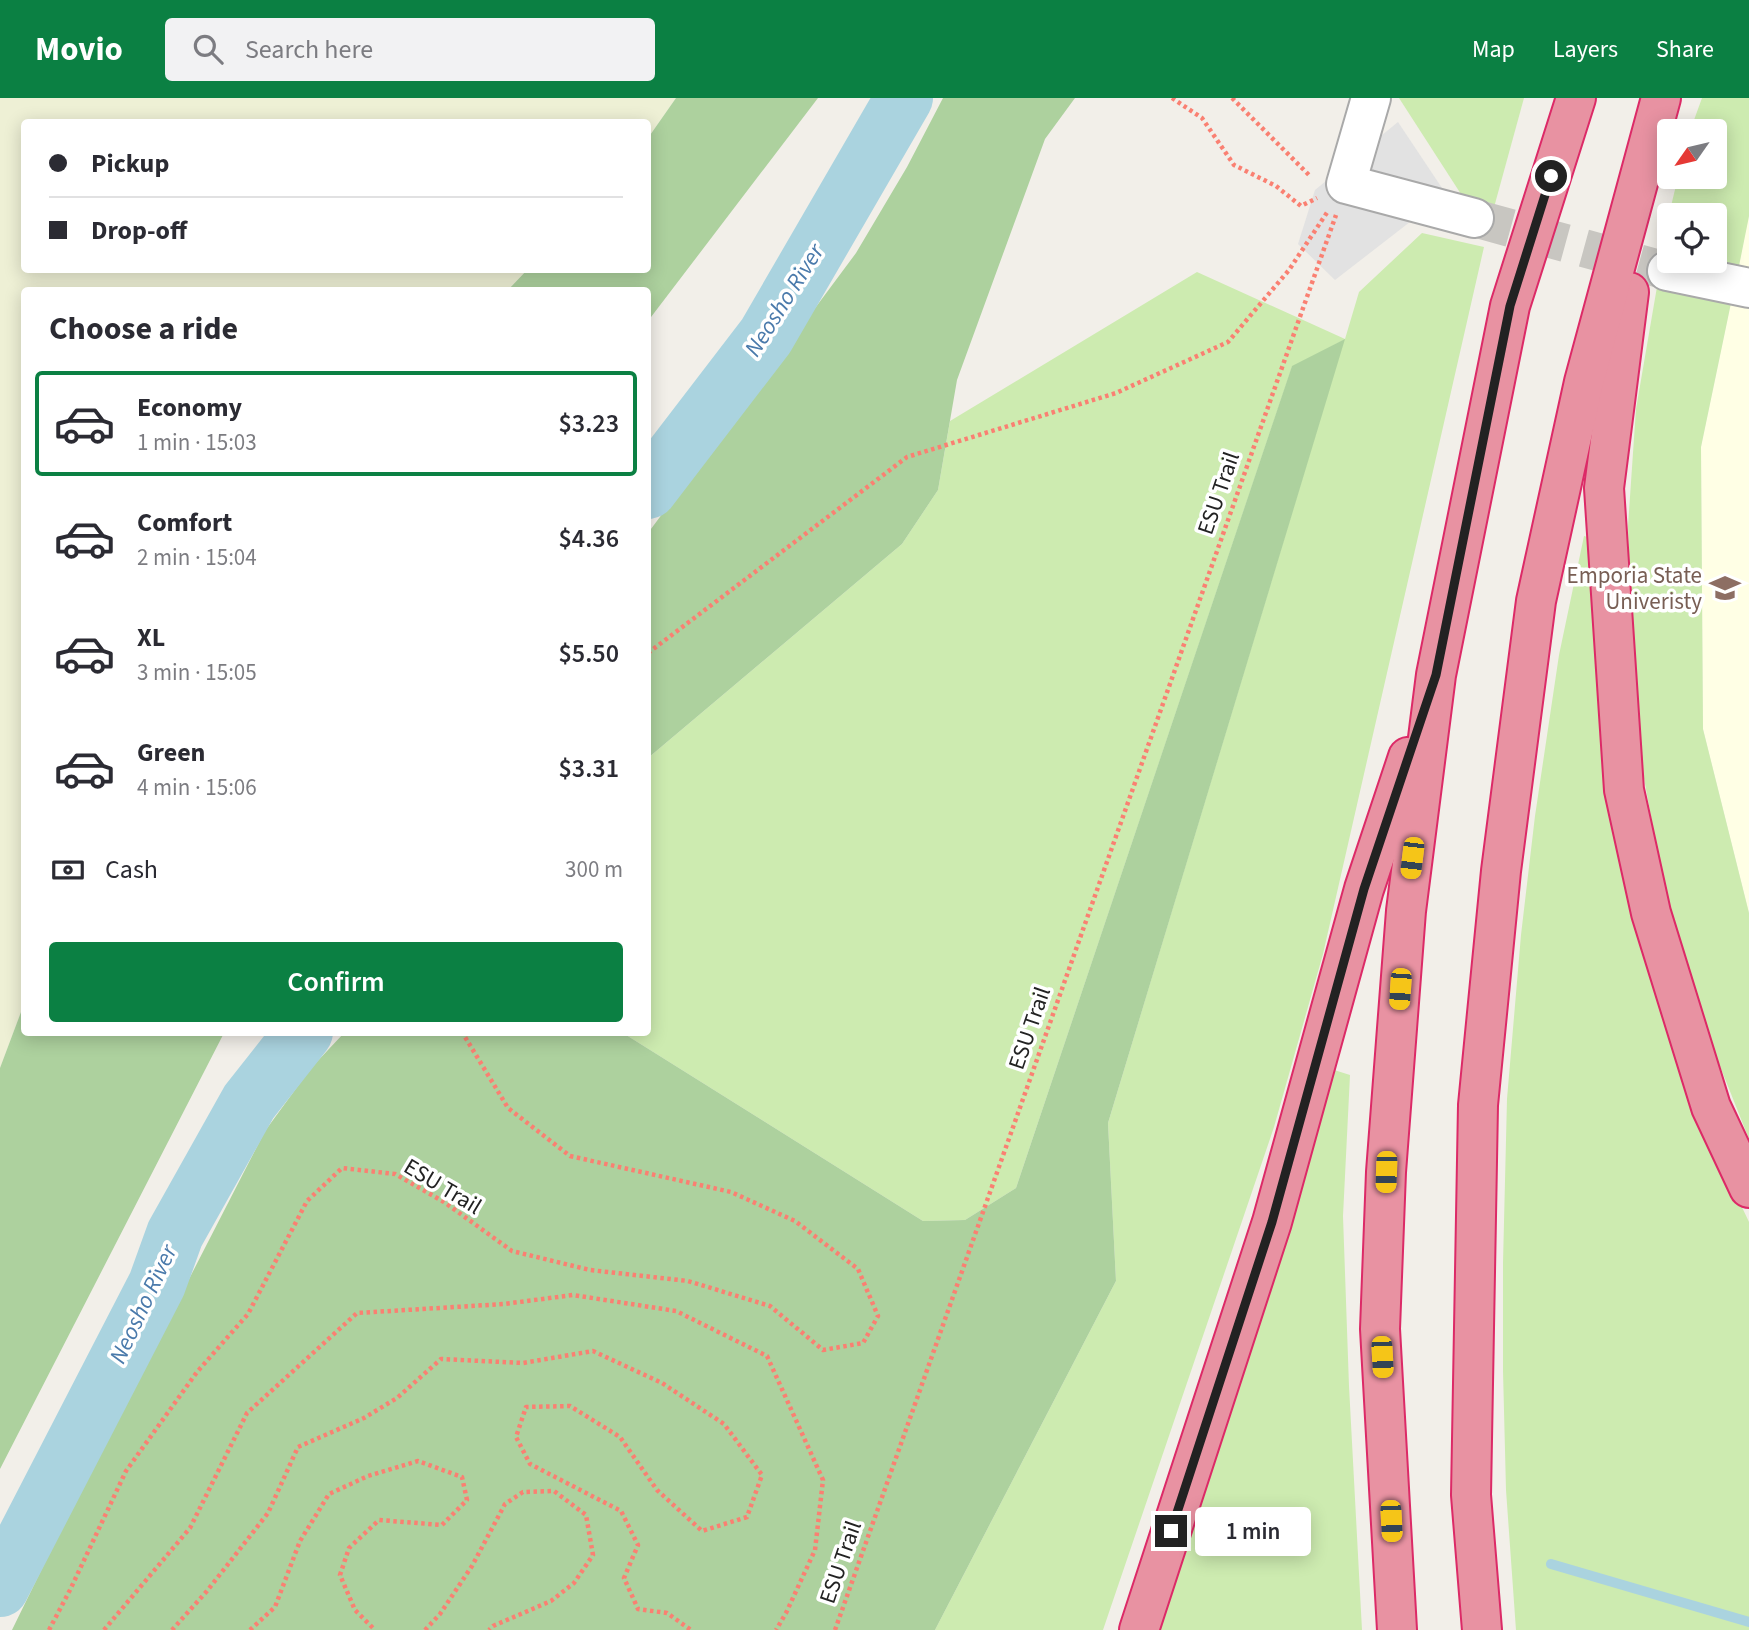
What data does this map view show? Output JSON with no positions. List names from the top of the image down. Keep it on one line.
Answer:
{"streets":{"path":["ESU Trail"]},"water":["Neosho River"],"places":{"school or university":["Emporia State Univeristy"]},"north":"bottom left","page":{"header":"Movio","search":"Search here","nav":["Map","Layers","Share"],"banner":["Pickup","Drop-off"],"heading":"Choose a ride","list":[{"name":"Economy","note":"1 min · 15:03","value":"$3.23"},{"name":"Comfort","note":"2 min · 15:04","value":"$4.36"},{"name":"XL","note":"3 min · 15:05","value":"$5.50"},{"name":"Green","note":"4 min · 15:06","value":"$3.31"}],"pay":["Cash","300 m"],"buttons":"Confirm","bubble":"1 min"}}
